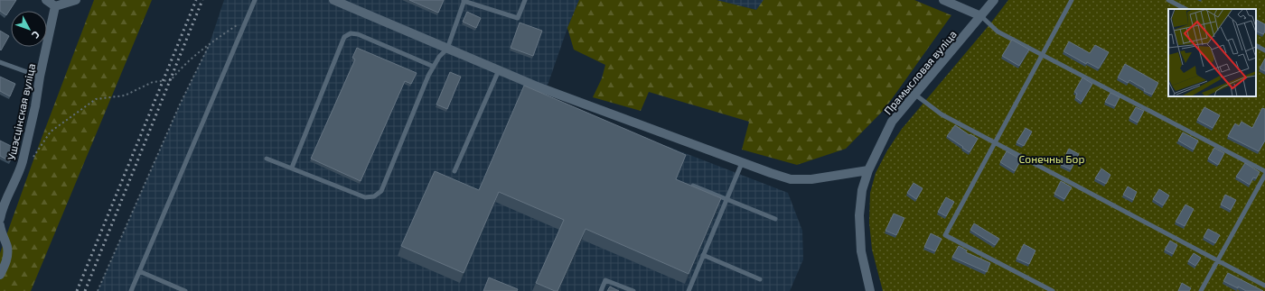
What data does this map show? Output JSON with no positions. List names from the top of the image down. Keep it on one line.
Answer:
{"streets":{"street":["Прамысловая вуліца","Ушэсцінская вуліца"]},"parks":["Сонечны Бор"],"north":"bottom right"}
